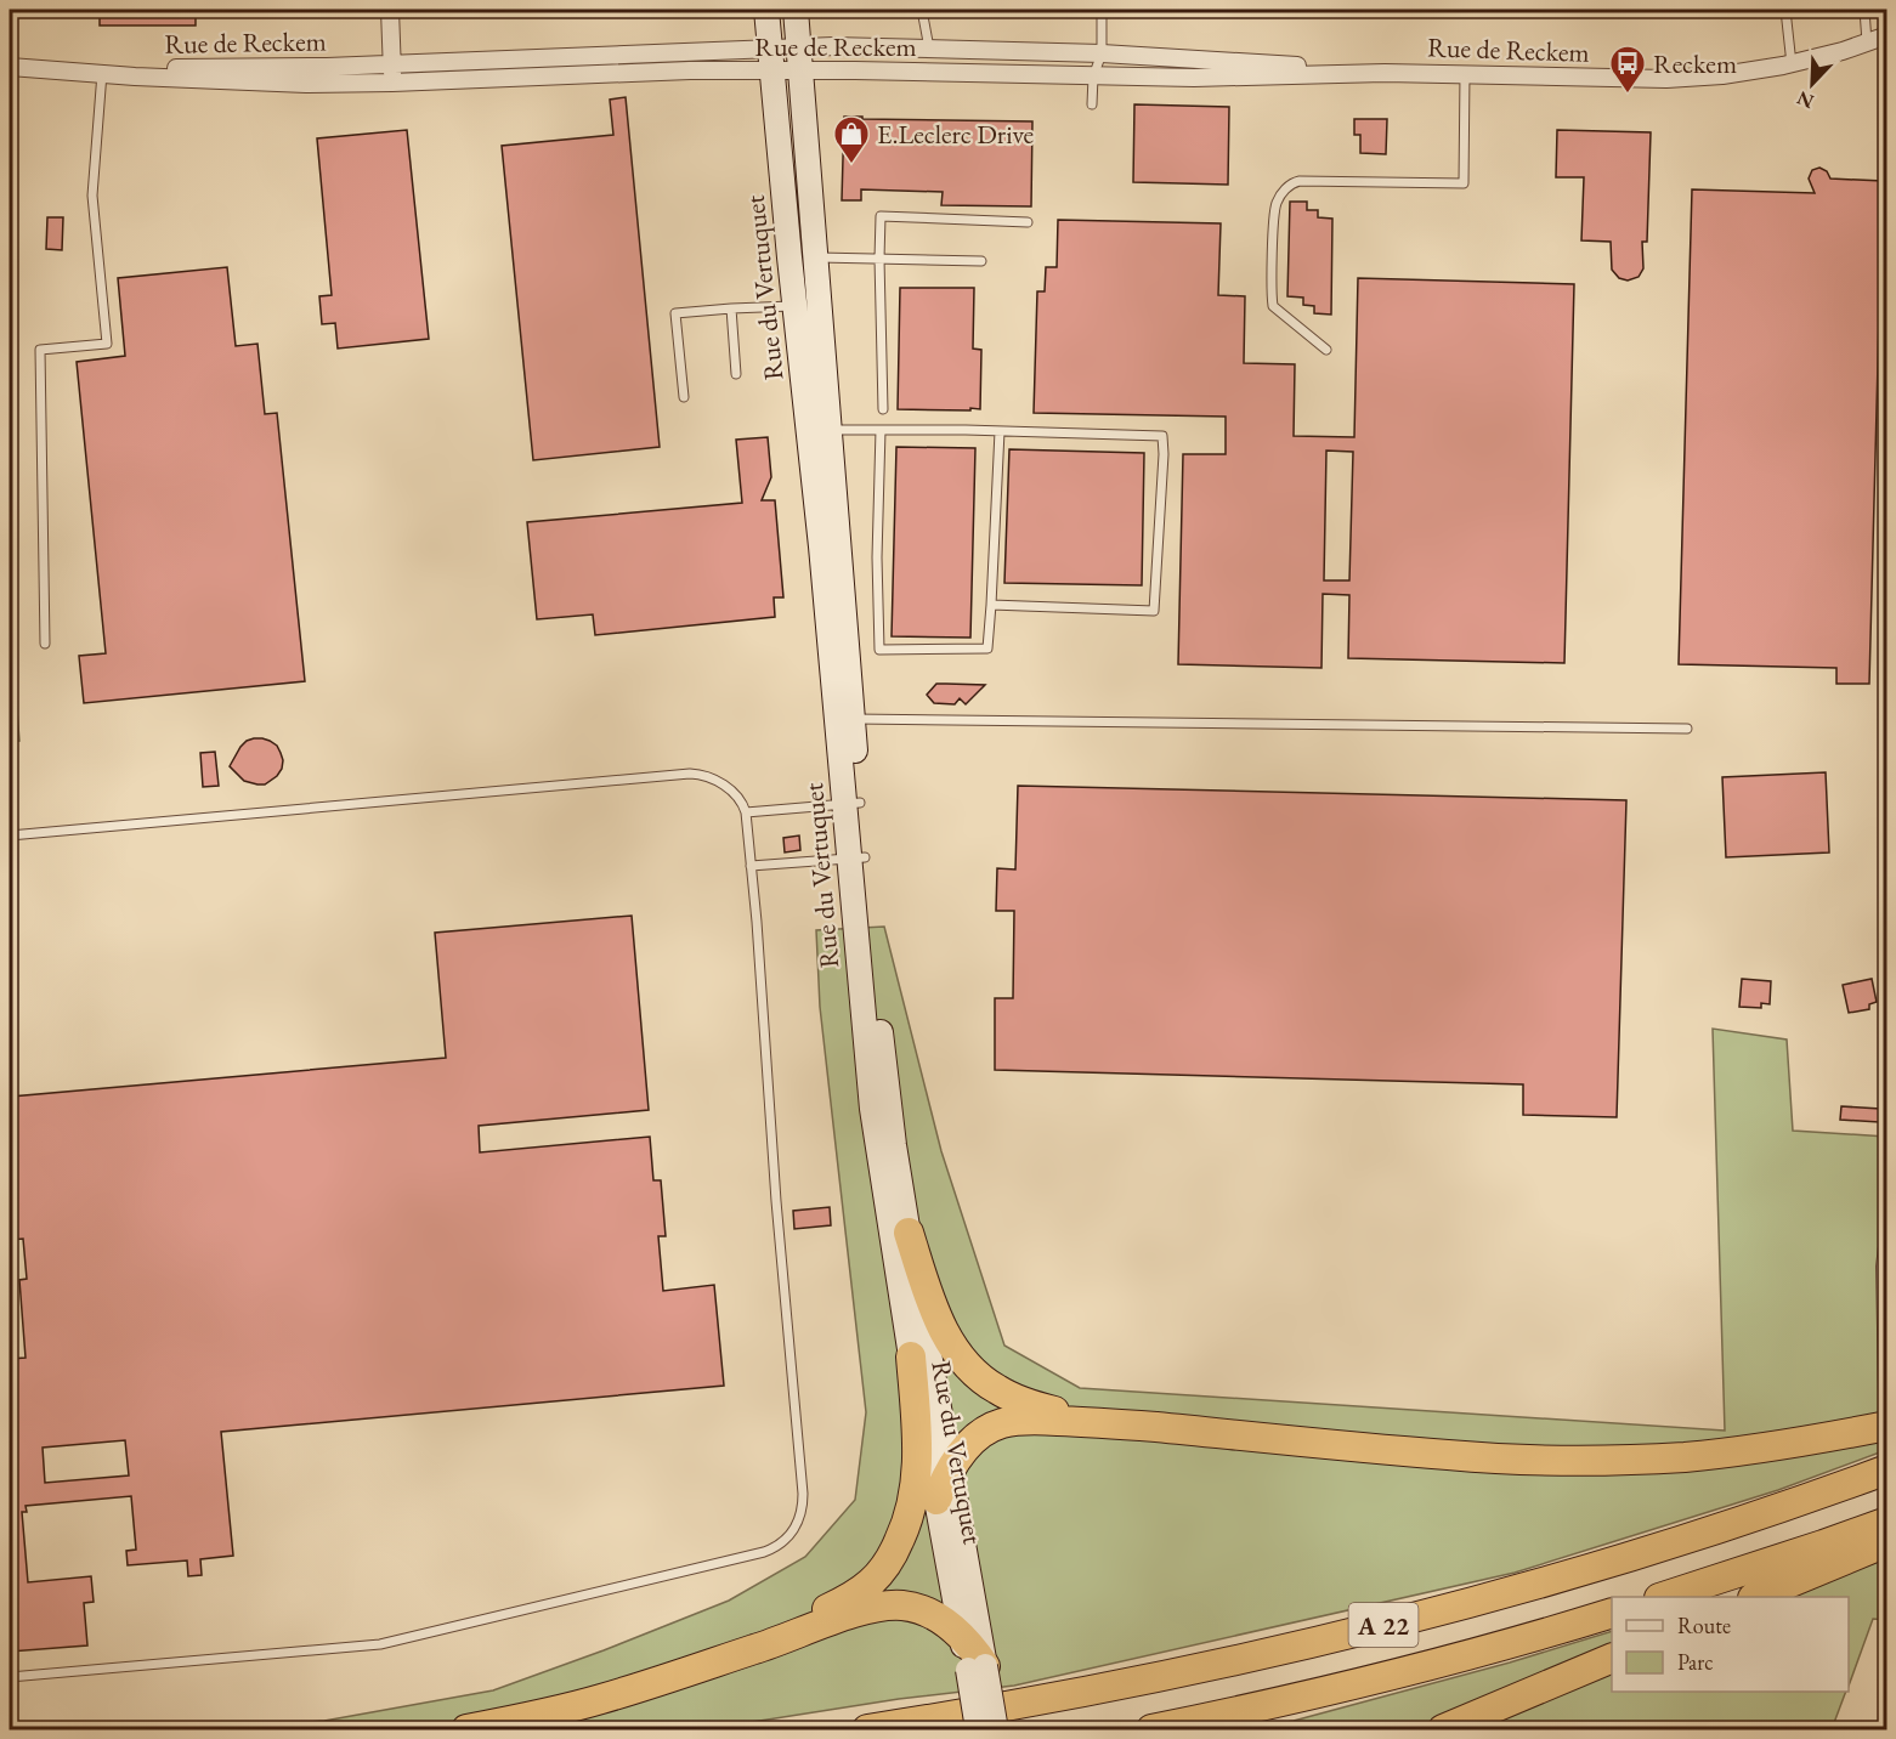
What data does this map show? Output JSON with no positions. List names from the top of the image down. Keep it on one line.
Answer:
{"streets":{"highway":["A 22"],"street":["Rue de Reckem","Rue du Vertuquet"]},"crossings":[["Rue de Reckem","Rue du Vertuquet"]],"places":{"bus stop":["Reckem"],"shop":["E.Leclerc Drive"]},"legend":["Route","Parc"],"north":"bottom left"}
